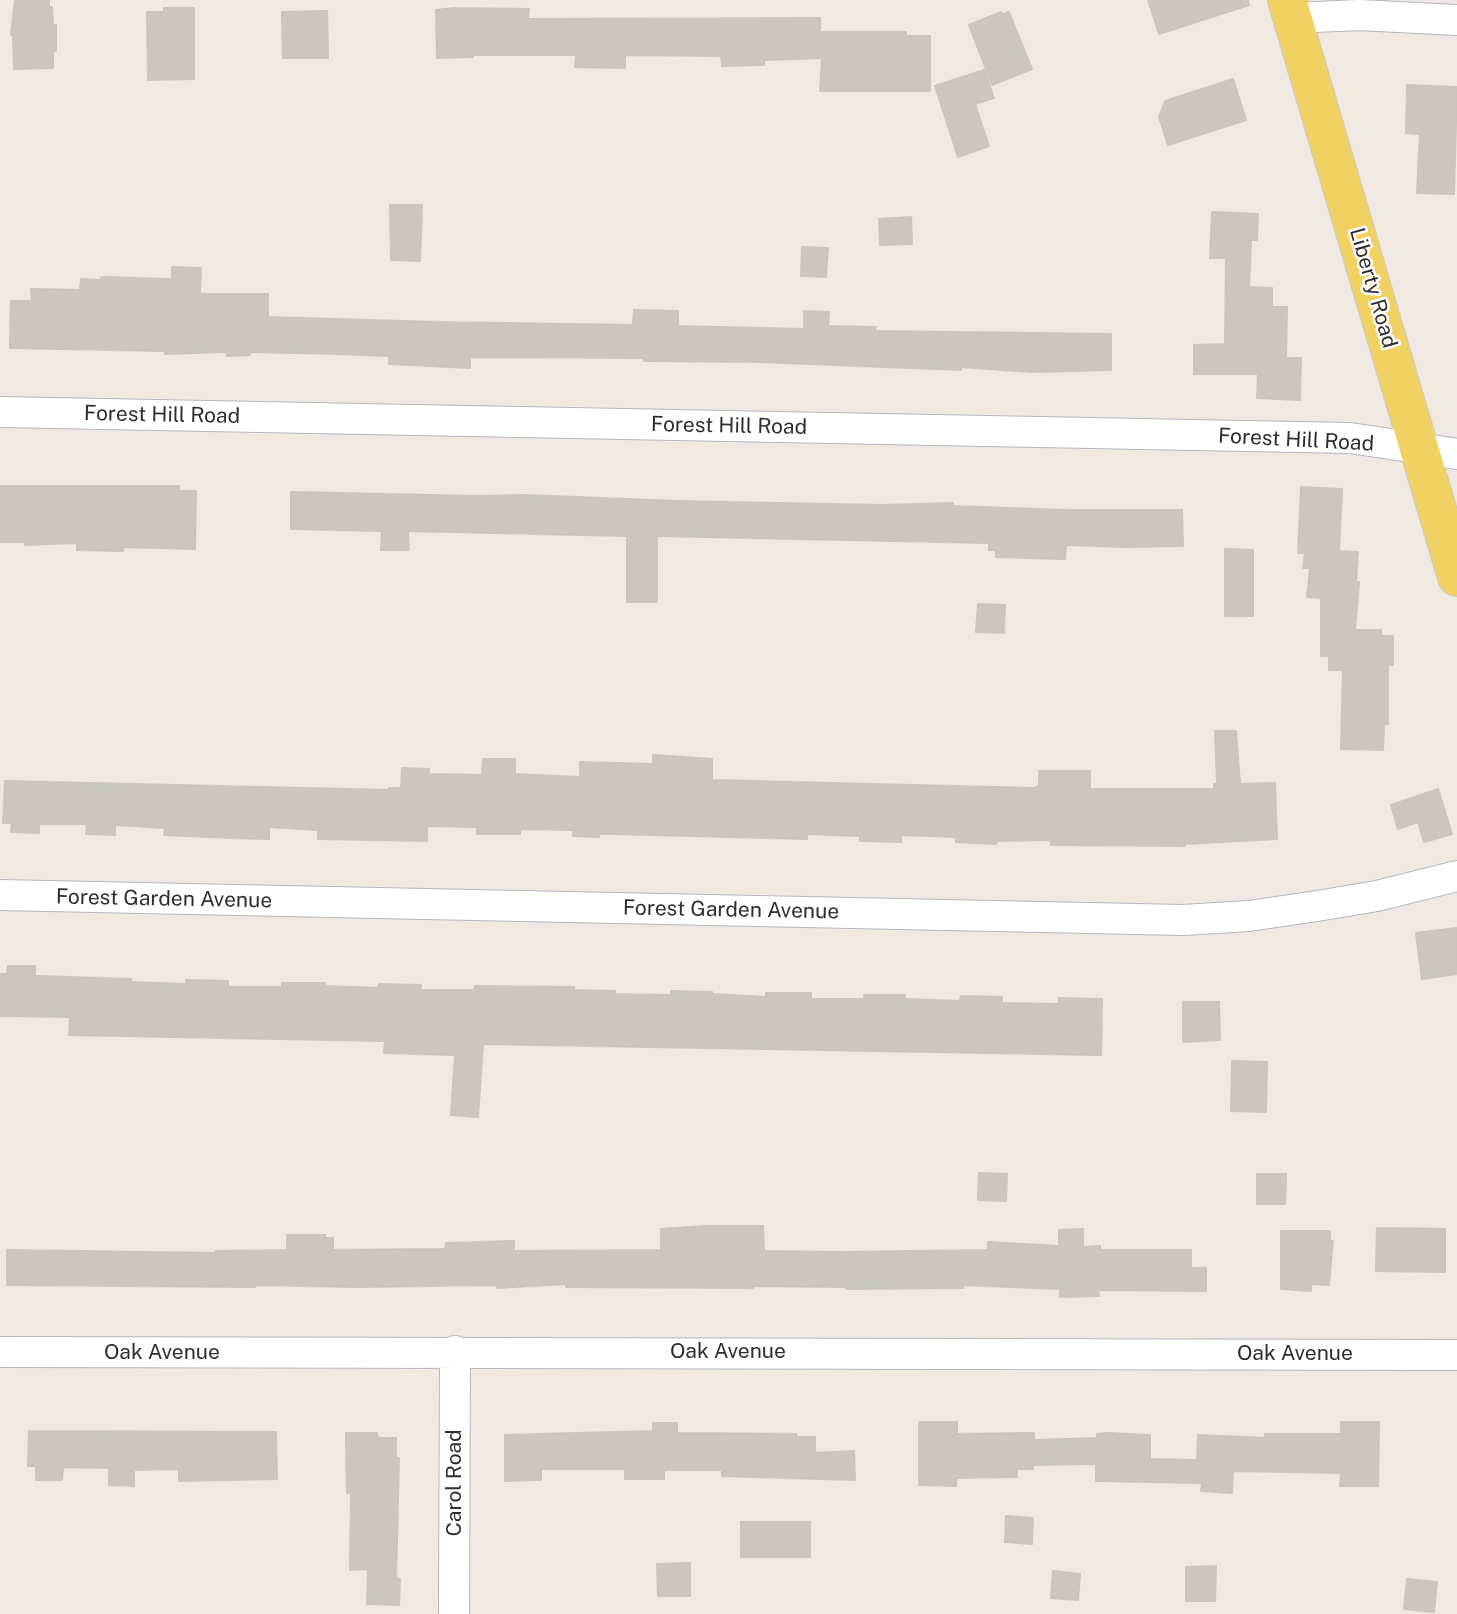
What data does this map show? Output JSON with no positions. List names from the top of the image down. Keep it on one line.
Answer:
{"streets":{"main road":["Liberty Road"],"street":["Forest Hill Road","Forest Garden Avenue","Oak Avenue","Carol Road"]},"crossings":[["Liberty Road","Forest Hill Road"],["Oak Avenue","Carol Road"]]}
